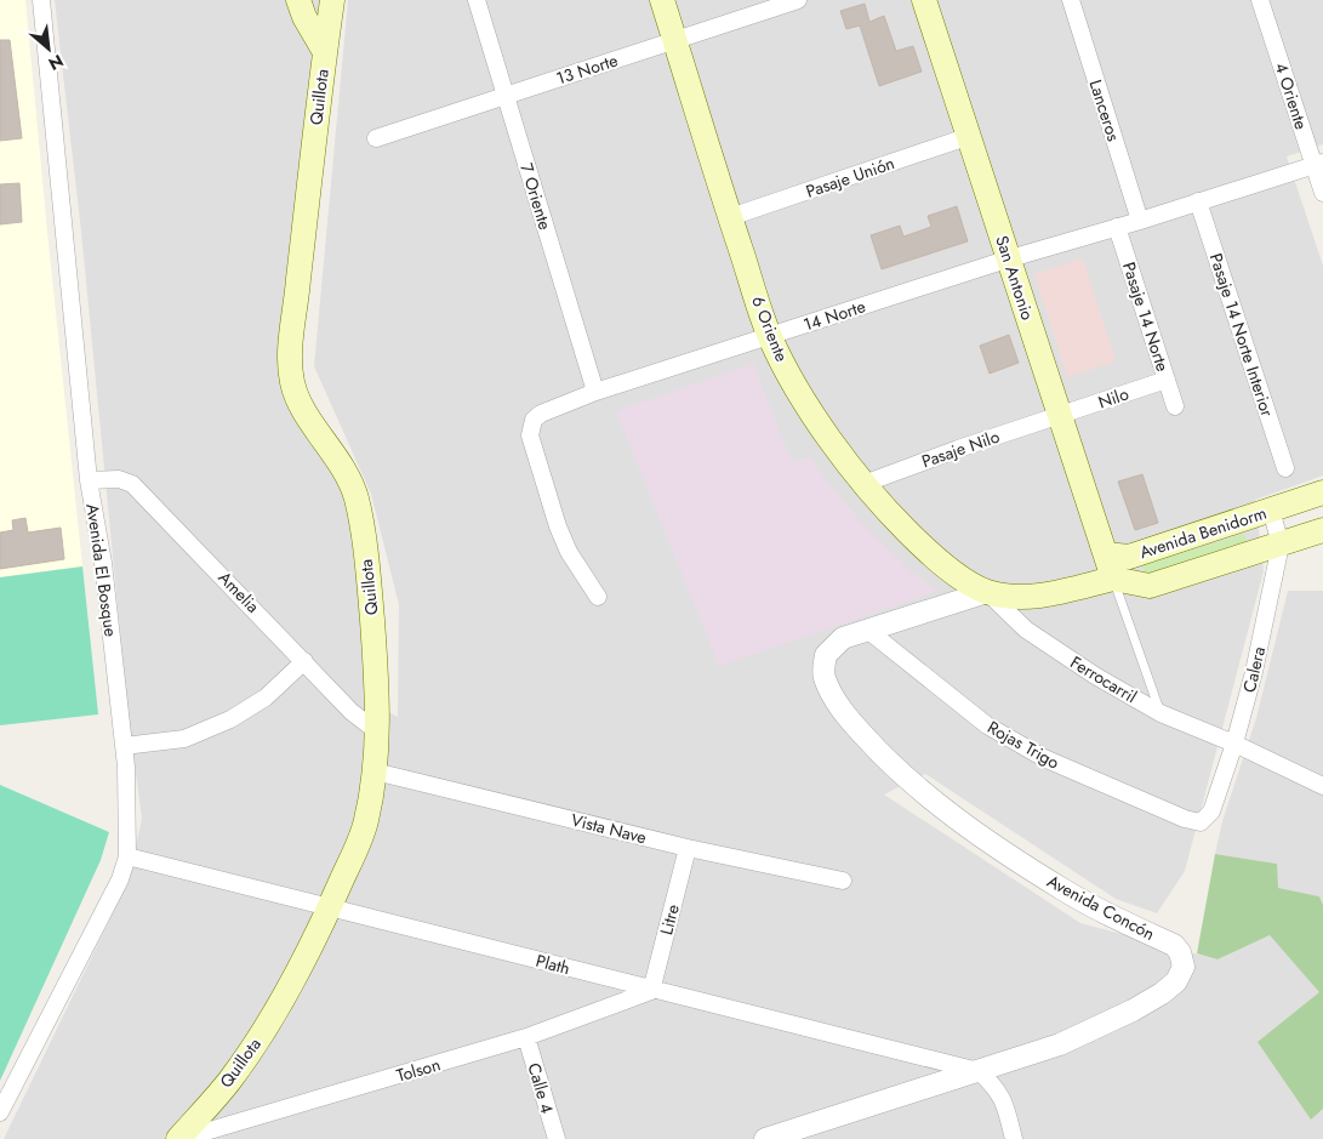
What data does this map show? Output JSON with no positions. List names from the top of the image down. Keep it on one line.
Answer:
{"streets":{"main road":["Quillota","San Antonio","6 Oriente","Avenida Benidorm"],"street":["13 Norte","4 Oriente","Lanceros","Pasaje Unión","7 Oriente","14 Norte","Pasaje 14 Norte","Pasaje 14 Norte Interior","Nilo","Pasaje Nilo","Avenida El Bosque","Amelia","Calera","Ferrocarril","Rojas Trigo","Vista Nave","Avenida Concón","Litre","Plath","Tolson","Calle 4"]},"crossings":[["13 Norte","7 Oriente"],["13 Norte","6 Oriente"],["4 Oriente","14 Norte"],["Quillota","Amelia"],["Quillota","Vista Nave"],["Quillota","Plath"],["Quillota","Tolson"],["Lanceros","14 Norte"],["Pasaje Unión","San Antonio"],["Pasaje Unión","6 Oriente"],["7 Oriente","14 Norte"],["San Antonio","14 Norte"],["San Antonio","Nilo"],["San Antonio","Pasaje Nilo"],["San Antonio","Avenida Benidorm"],["14 Norte","Pasaje 14 Norte"],["14 Norte","6 Oriente"],["14 Norte","Pasaje 14 Norte Interior"],["Pasaje 14 Norte","Nilo"],["6 Oriente","Pasaje Nilo"],["6 Oriente","Avenida Benidorm"],["6 Oriente","Ferrocarril"],["6 Oriente","Avenida Concón"],["Nilo","Pasaje Nilo"],["Avenida Benidorm","Calera"],["Avenida Benidorm","Ferrocarril"],["Avenida Benidorm","Avenida Concón"],["Avenida El Bosque","Amelia"],["Avenida El Bosque","Plath"],["Calera","Ferrocarril"],["Calera","Rojas Trigo"],["Ferrocarril","Avenida Concón"],["Rojas Trigo","Avenida Concón"],["Vista Nave","Litre"],["Avenida Concón","Plath"],["Litre","Plath"],["Litre","Tolson"],["Plath","Tolson"],["Tolson","Calle 4"]],"north":"bottom right"}
